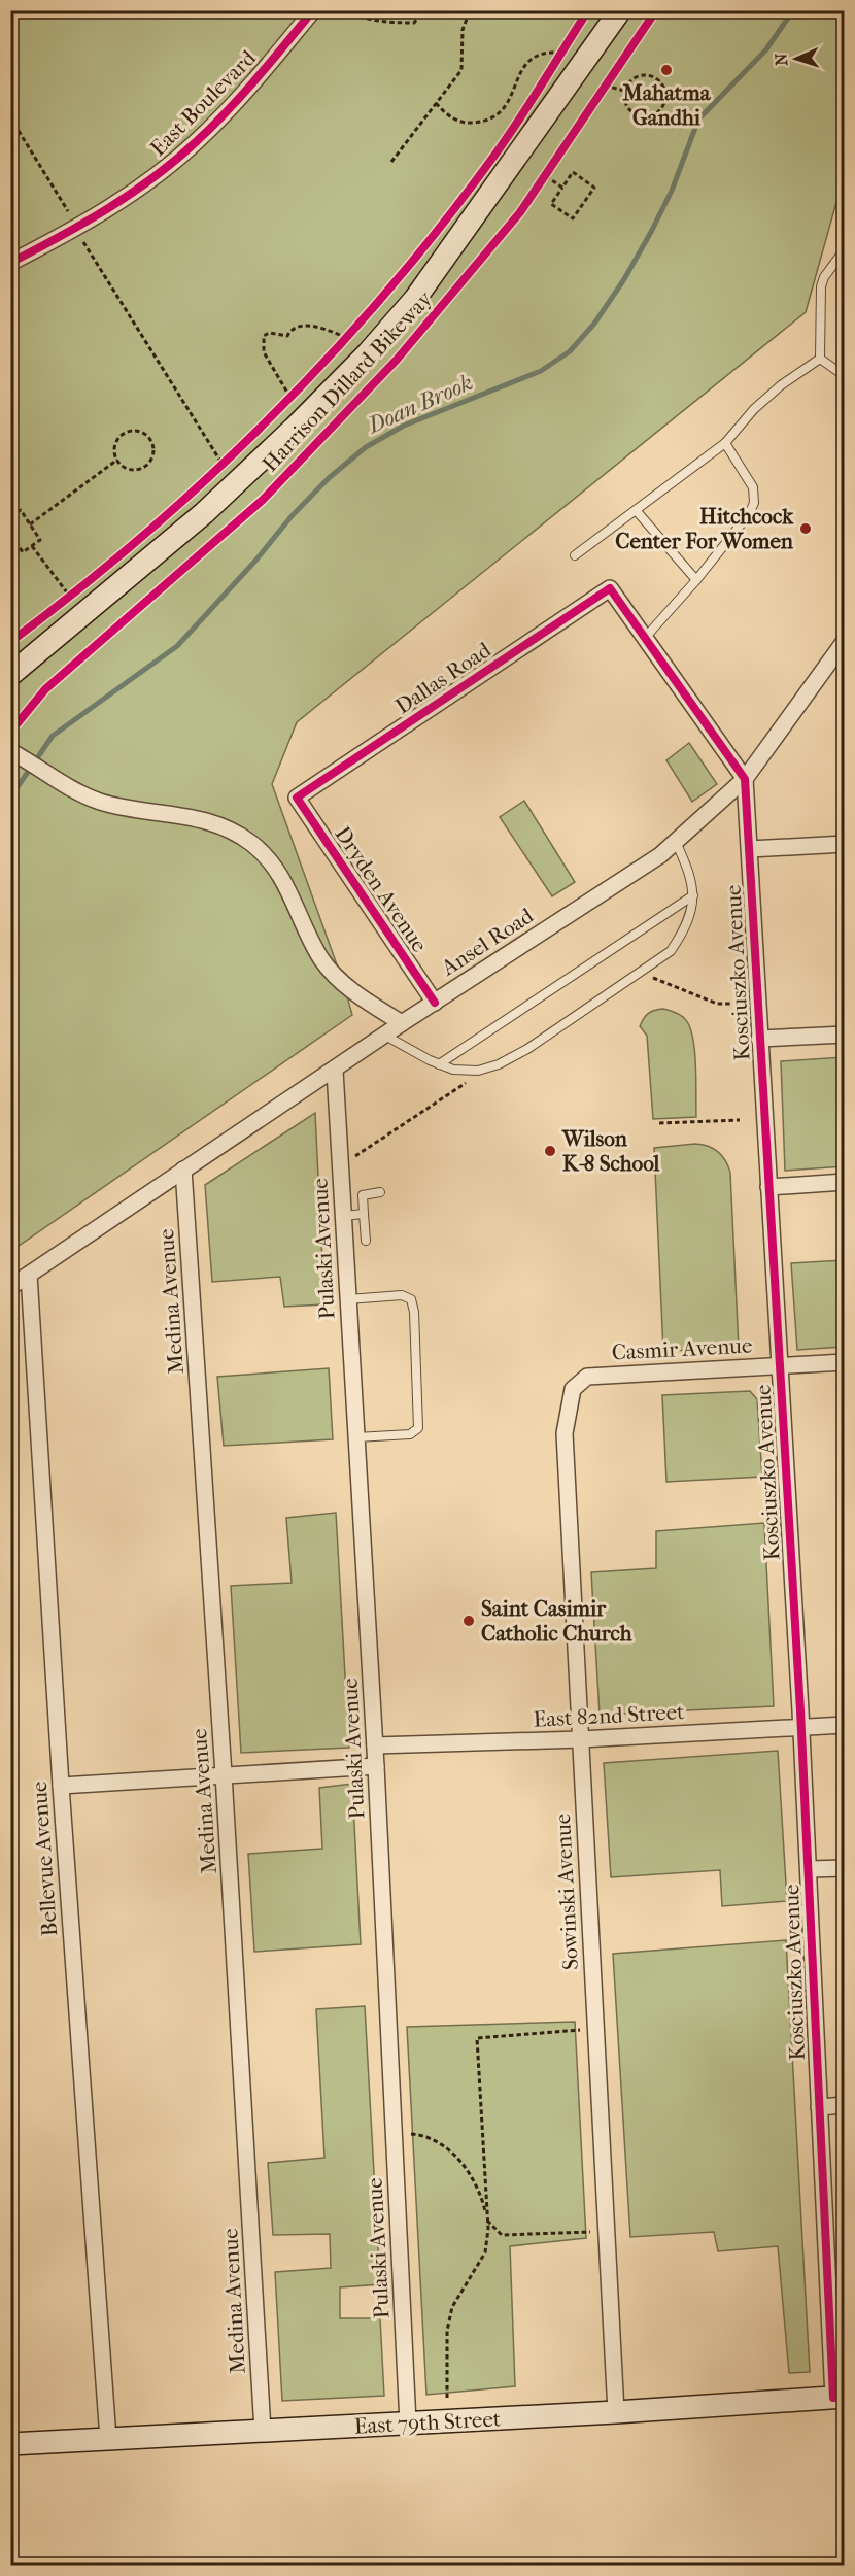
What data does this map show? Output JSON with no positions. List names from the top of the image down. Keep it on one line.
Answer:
{"streets":{"main road":["East 79th Street"],"street":["East Boulevard","Dallas Road","Dryden Avenue","Ansel Road","Kosciuszko Avenue","Pulaski Avenue","Medina Avenue","Casmir Avenue","East 82nd Street","Bellevue Avenue","Sowinski Avenue"],"cycle path":["Harrison Dillard Bikeway"]},"crossings":[["Dallas Road","Dryden Avenue"],["Dryden Avenue","Ansel Road"],["Ansel Road","Kosciuszko Avenue"],["Ansel Road","Pulaski Avenue"],["Ansel Road","Medina Avenue"],["Ansel Road","Bellevue Avenue"],["Kosciuszko Avenue","Casmir Avenue"],["Kosciuszko Avenue","East 82nd Street"],["Kosciuszko Avenue","East 79th Street"],["Pulaski Avenue","East 82nd Street"],["Pulaski Avenue","East 79th Street"],["Medina Avenue","East 79th Street"],["Casmir Avenue","Sowinski Avenue"],["East 82nd Street","Sowinski Avenue"],["Bellevue Avenue","East 79th Street"],["Sowinski Avenue","East 79th Street"]],"water":["Doan Brook"],"places":["Mahatma Gandhi","Hitchcock Center For Women","Wilson K-8 School","Saint Casimir Catholic Church"],"north":"left"}
